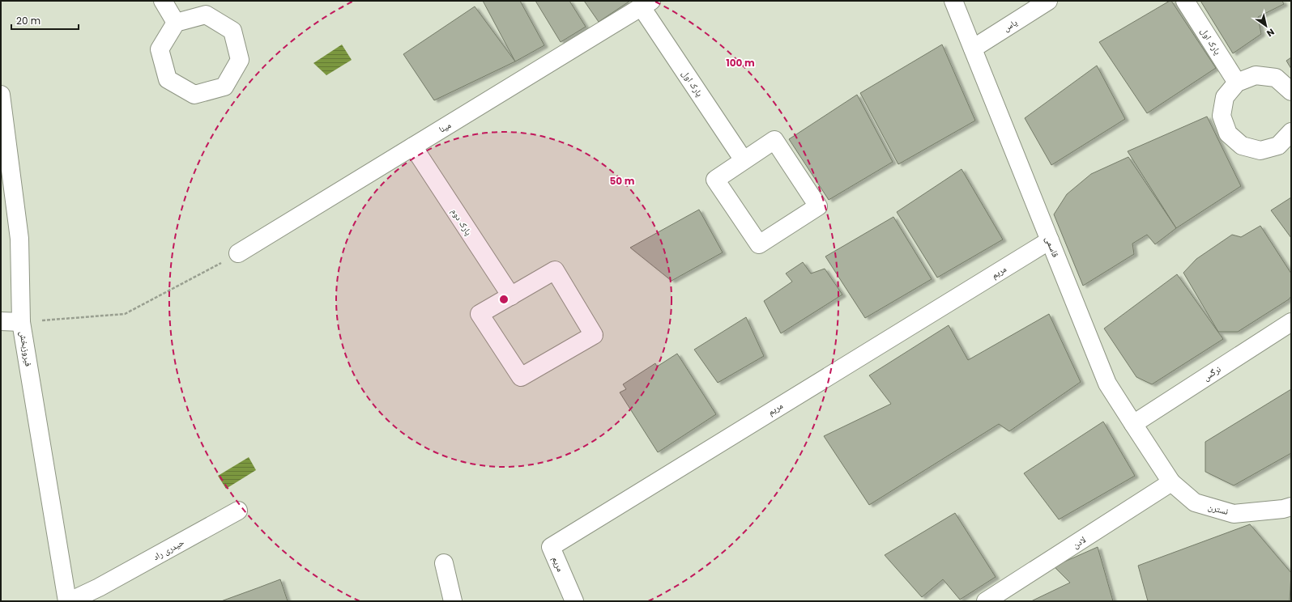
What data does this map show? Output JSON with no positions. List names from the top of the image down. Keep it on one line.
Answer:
{"streets":{"street":["یاس","پارک اول","مینا","پارک دوم","قاسمی","مریم","فیروزبخش","نرگس","نسترن","لادن","حیدری راد"]},"crossings":[["یاس","قاسمی"],["پارک اول","مینا"],["مینا","پارک دوم"],["قاسمی","مریم"],["قاسمی","نرگس"],["قاسمی","نسترن"],["قاسمی","لادن"],["فیروزبخش","حیدری راد"],["نسترن","لادن"]],"scale_bar":"20 m","north":"bottom right","rings":["100 m","50 m"]}
